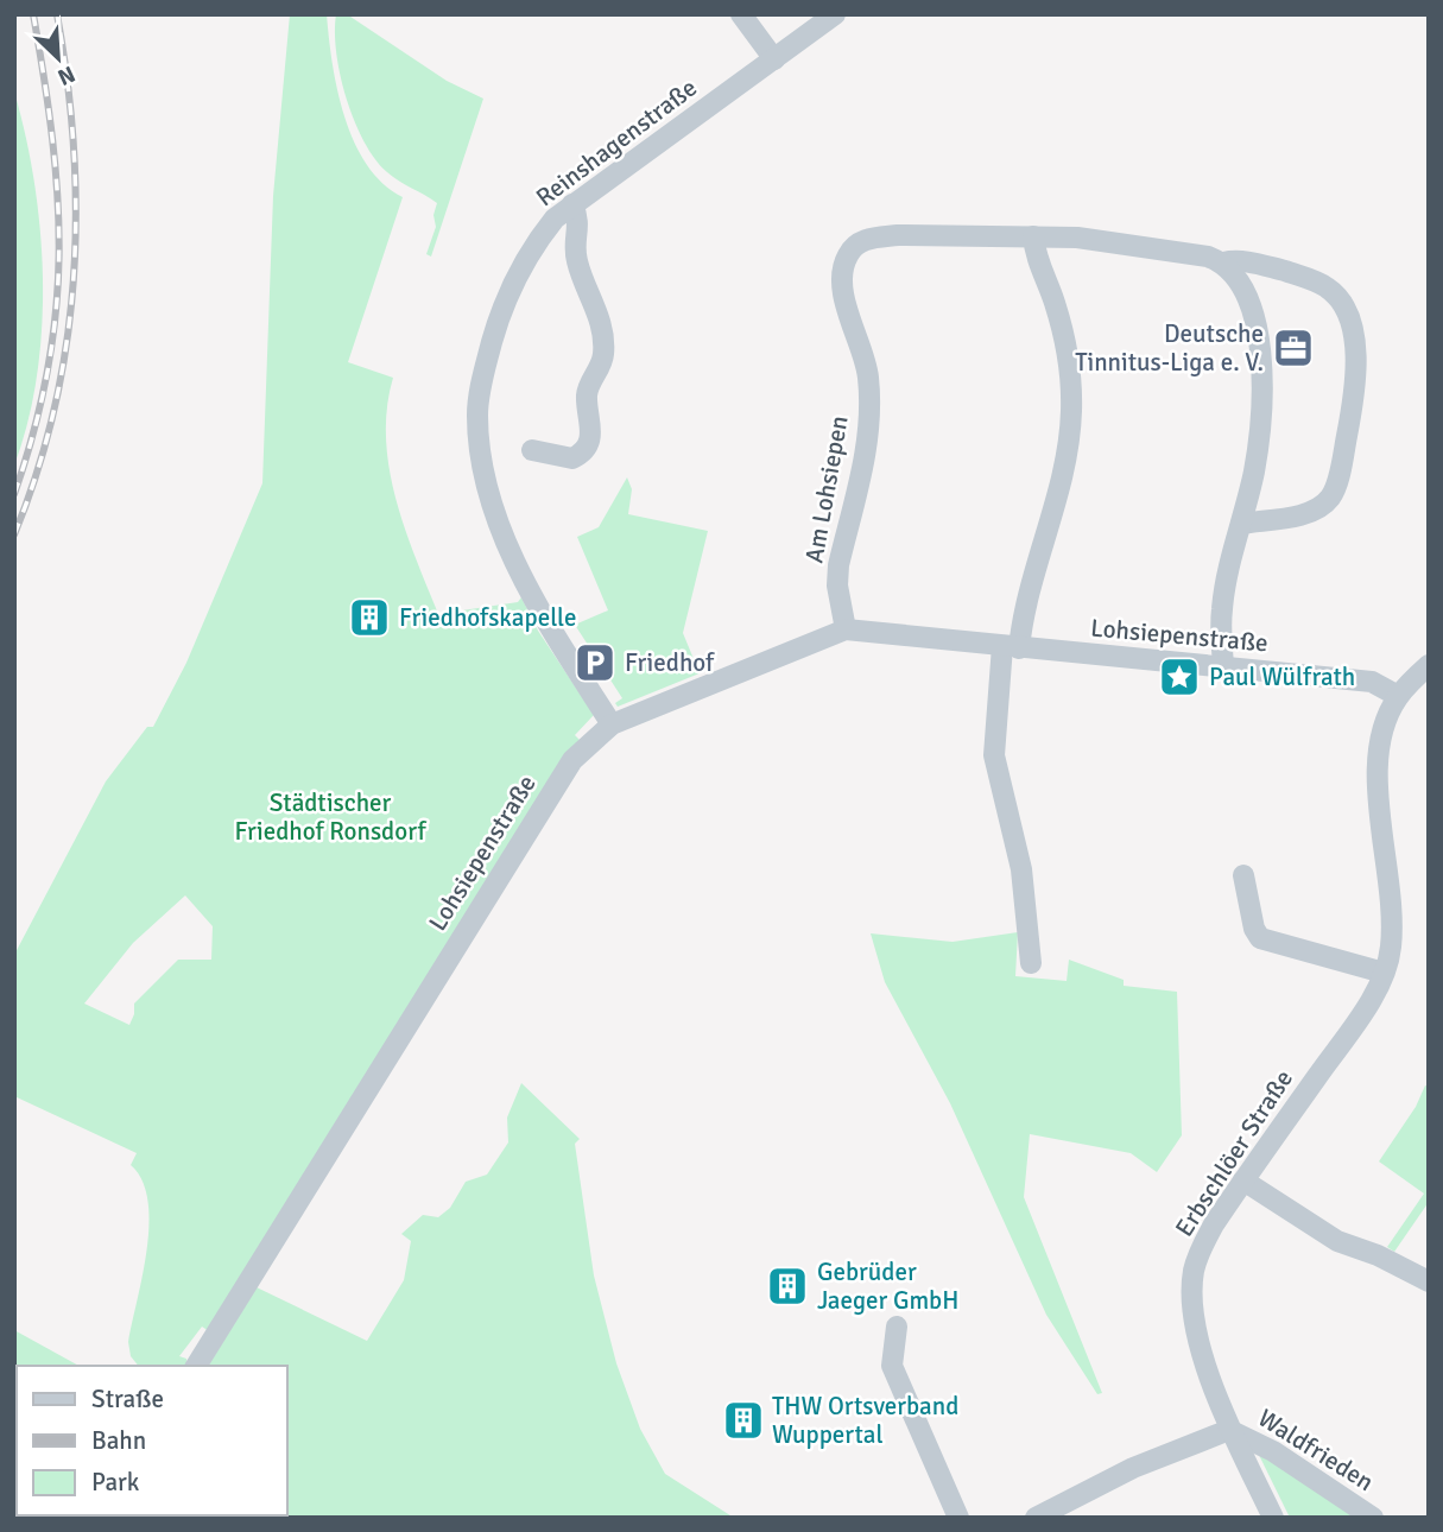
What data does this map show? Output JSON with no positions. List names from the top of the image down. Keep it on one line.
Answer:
{"streets":{"street":["Reinshagenstraße","Am Lohsiepen","Lohsiepenstraße","Erbschlöer Straße","Waldfrieden"]},"crossings":[["Reinshagenstraße","Lohsiepenstraße"],["Am Lohsiepen","Lohsiepenstraße"],["Lohsiepenstraße","Erbschlöer Straße"],["Erbschlöer Straße","Waldfrieden"]],"parks":["Städtischer Friedhof Ronsdorf"],"places":{"office":["Deutsche Tinnitus-Liga e. V."],"building":["Friedhofskapelle","Gebrüder Jaeger GmbH","THW Ortsverband Wuppertal"],"parking":["Friedhof"],"place":["Paul Wülfrath"]},"legend":["Straße","Bahn","Park"],"north":"bottom right"}
